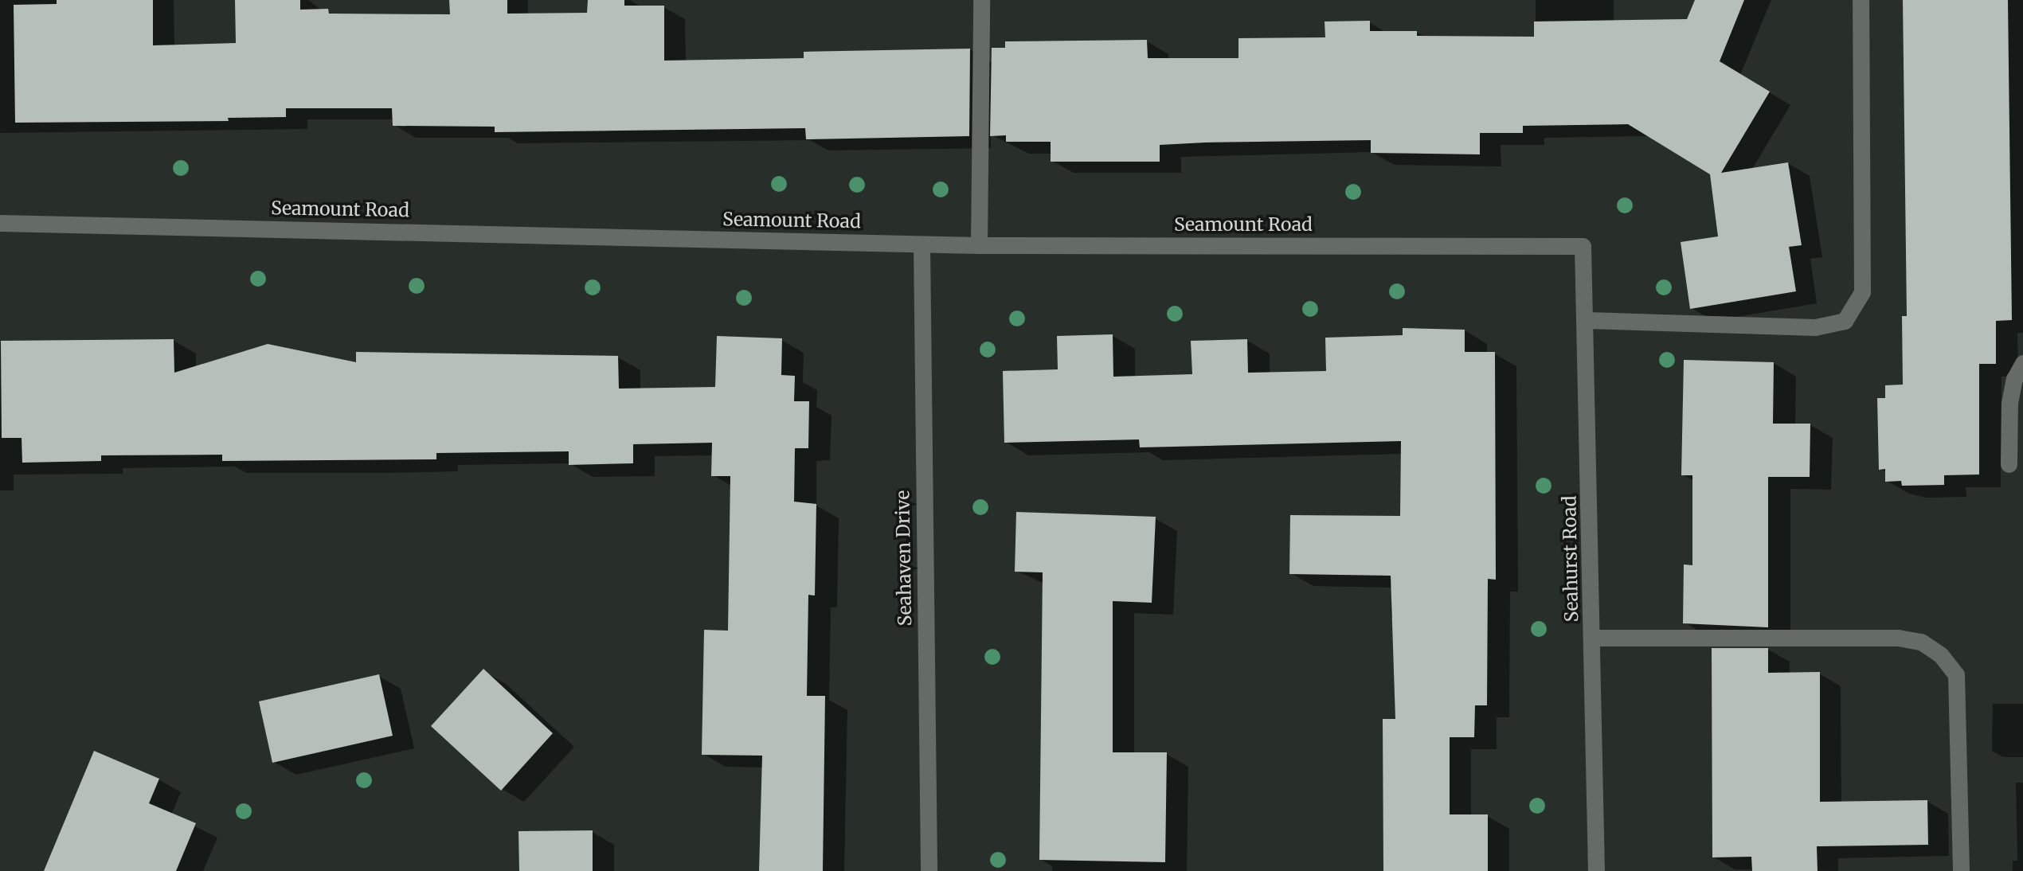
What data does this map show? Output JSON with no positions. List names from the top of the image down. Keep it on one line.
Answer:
{"streets":{"street":["Seamount Road","Seahaven Drive","Seahurst Road"]},"crossings":[["Seamount Road","Seahaven Drive"],["Seamount Road","Seahurst Road"]]}
